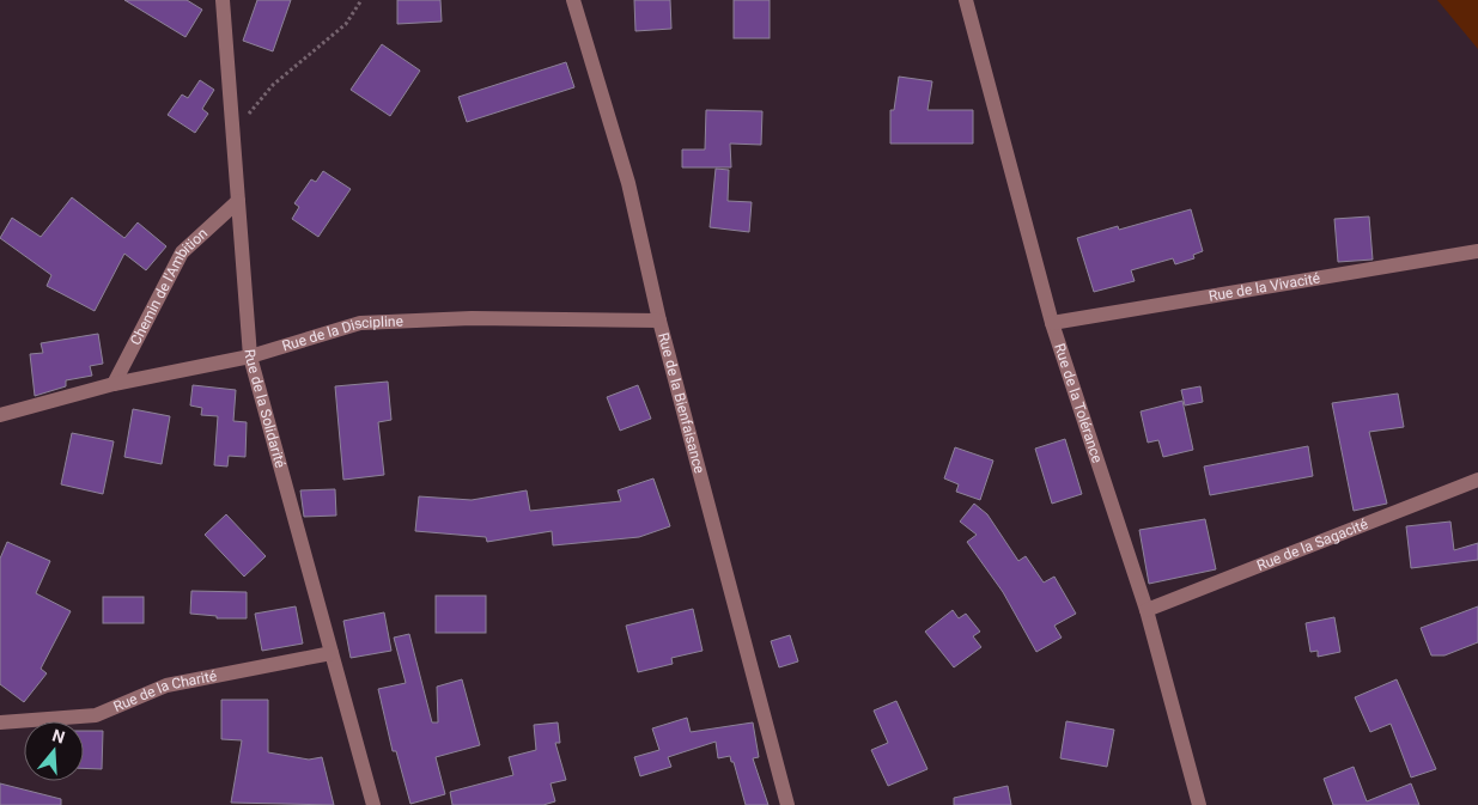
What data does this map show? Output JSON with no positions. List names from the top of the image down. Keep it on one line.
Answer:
{"streets":{"street":["Rue de la Vivacité","Chemin de l'Ambition","Rue de la Discipline","Rue de la Bienfaisance","Rue de la Tolérance","Rue de la Solidarité","Rue de la Sagacité","Rue de la Charité"]},"crossings":[["Rue de la Vivacité","Rue de la Tolérance"],["Chemin de l'Ambition","Rue de la Discipline"],["Chemin de l'Ambition","Rue de la Solidarité"],["Rue de la Discipline","Rue de la Bienfaisance"],["Rue de la Discipline","Rue de la Solidarité"],["Rue de la Tolérance","Rue de la Sagacité"],["Rue de la Solidarité","Rue de la Charité"]],"north":"top"}
